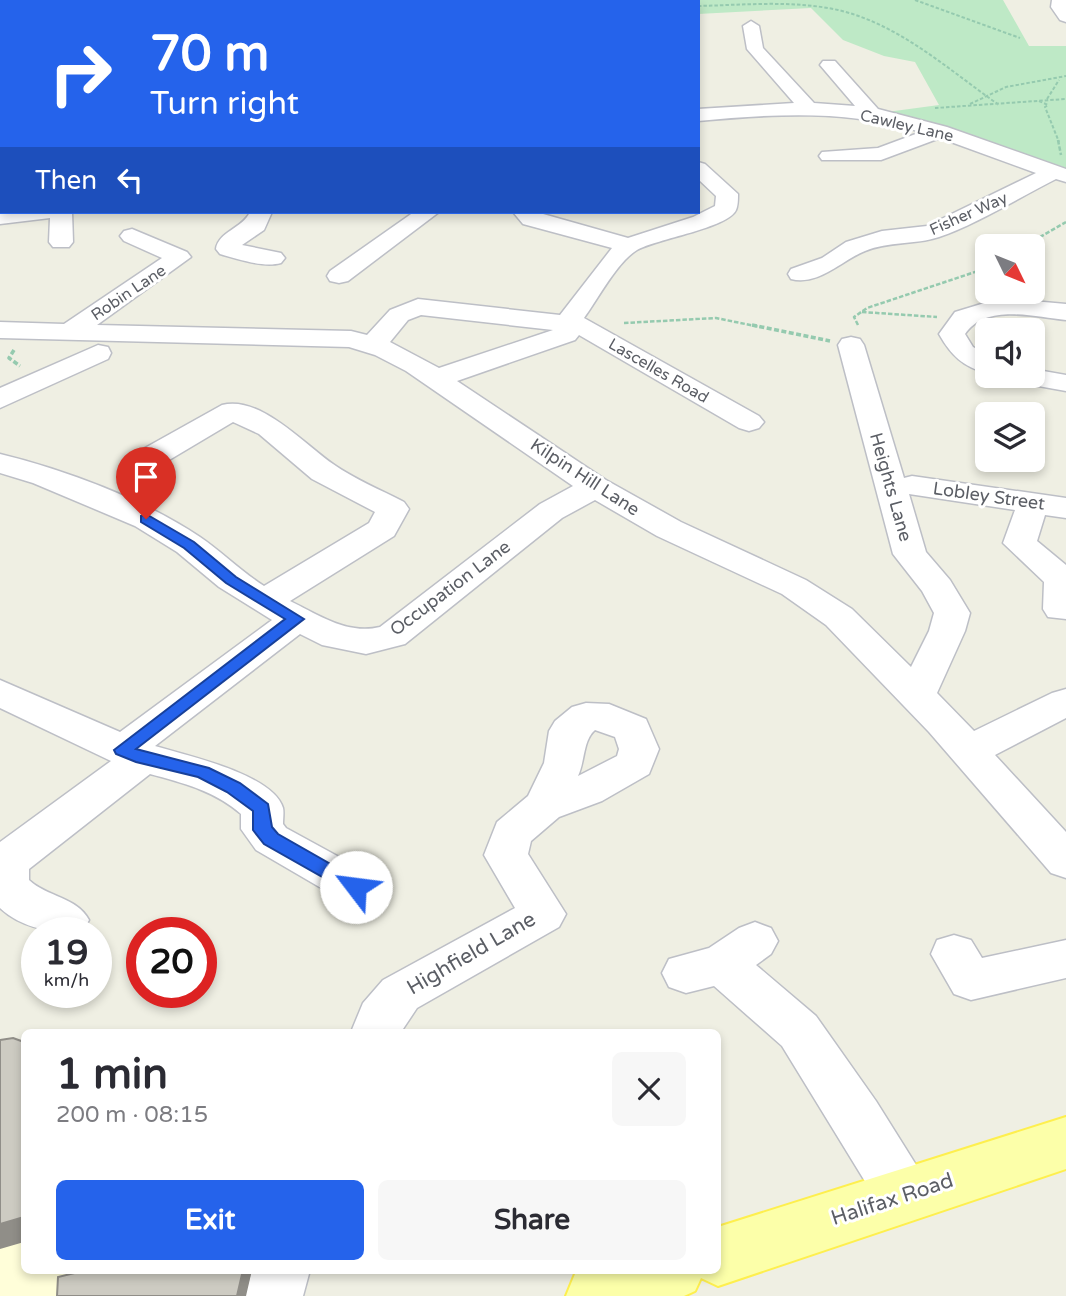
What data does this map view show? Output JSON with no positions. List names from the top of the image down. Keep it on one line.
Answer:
{"streets":{"main road":["Halifax Road"],"street":["Cawley Lane","Fisher Way","Robin Lane","Lascelles Road","Kilpin Hill Lane","Heights Lane","Lobley Street","Occupation Lane","Highfield Lane"]},"crossings":[["Cawley Lane","Fisher Way"],["Robin Lane","Kilpin Hill Lane"],["Kilpin Hill Lane","Heights Lane"],["Kilpin Hill Lane","Occupation Lane"]],"north":"bottom right","page":{"turn":["70 m","Turn right"],"then":"Then","speed":"19 km/h","limit":"20","heading":["1 min","200 m · 08:15"],"buttons":["Exit","Share"]}}
